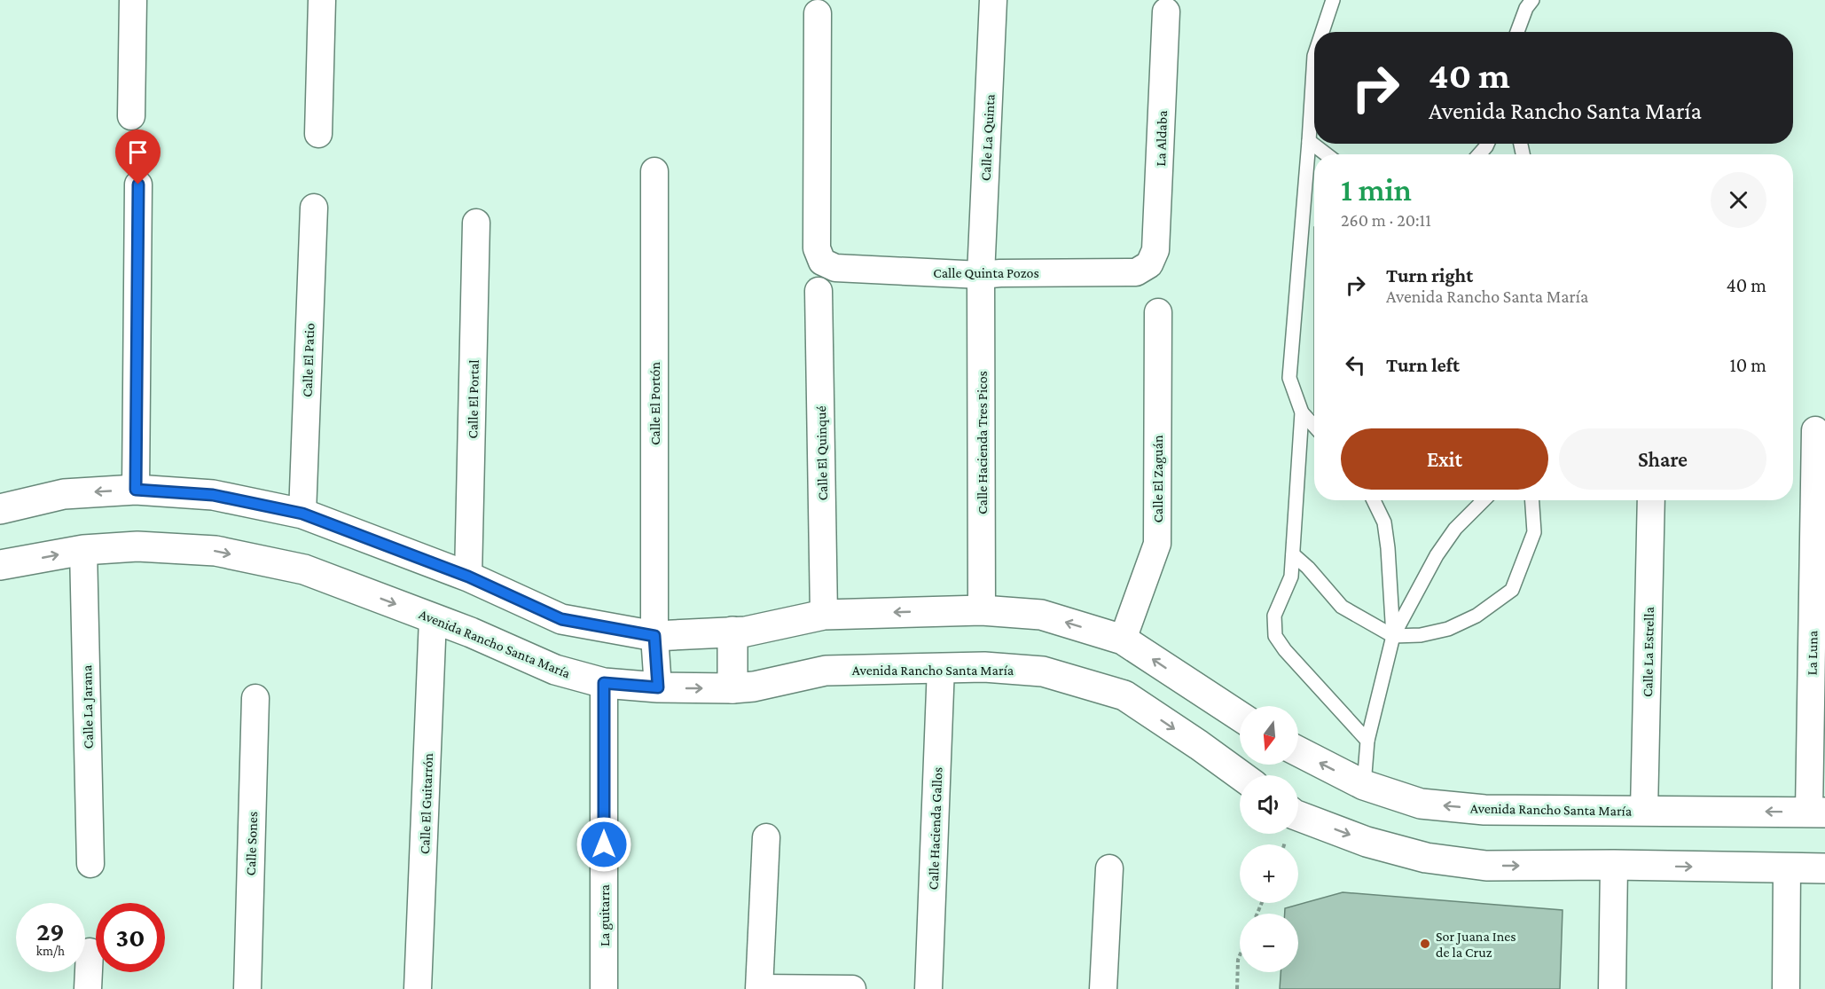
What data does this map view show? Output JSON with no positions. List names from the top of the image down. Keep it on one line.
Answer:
{"streets":{"street":["Calle La Quinta","La Aldaba","Calle Quinta Pozos","Calle El Patio","Calle El Portal","Calle El Portón","Calle Hacienda Tres Picos","Calle El Quinqué","Calle El Zaguán","Avenida Rancho Santa María","Calle La Estrella","La Luna","Calle La Jarana","Calle El Guitarrón","Calle Hacienda Gallos","Calle Sones","La guitarra"]},"crossings":[["Calle La Quinta","Calle Quinta Pozos"],["Calle La Quinta","Calle Hacienda Tres Picos"],["La Aldaba","Calle Quinta Pozos"],["Calle Quinta Pozos","Calle Hacienda Tres Picos"],["Calle El Portón","Avenida Rancho Santa María"],["Avenida Rancho Santa María","Calle La Estrella"],["Avenida Rancho Santa María","La Luna"],["Avenida Rancho Santa María","Calle La Jarana"],["Avenida Rancho Santa María","Calle El Guitarrón"],["Avenida Rancho Santa María","Calle Hacienda Gallos"],["Avenida Rancho Santa María","La guitarra"]],"places":["Sor Juana Ines de la Cruz"],"north":"bottom","page":{"turn":["40 m","Avenida Rancho Santa María"],"heading":["1 min","260 m · 20:11"],"list":[{"name":"Turn right","note":"Avenida Rancho Santa María","value":"40 m"},{"name":"Turn left","value":"10 m"}],"buttons":["Exit","Share"],"map_buttons":["+","−"],"speed":"29 km/h","limit":"30"}}
